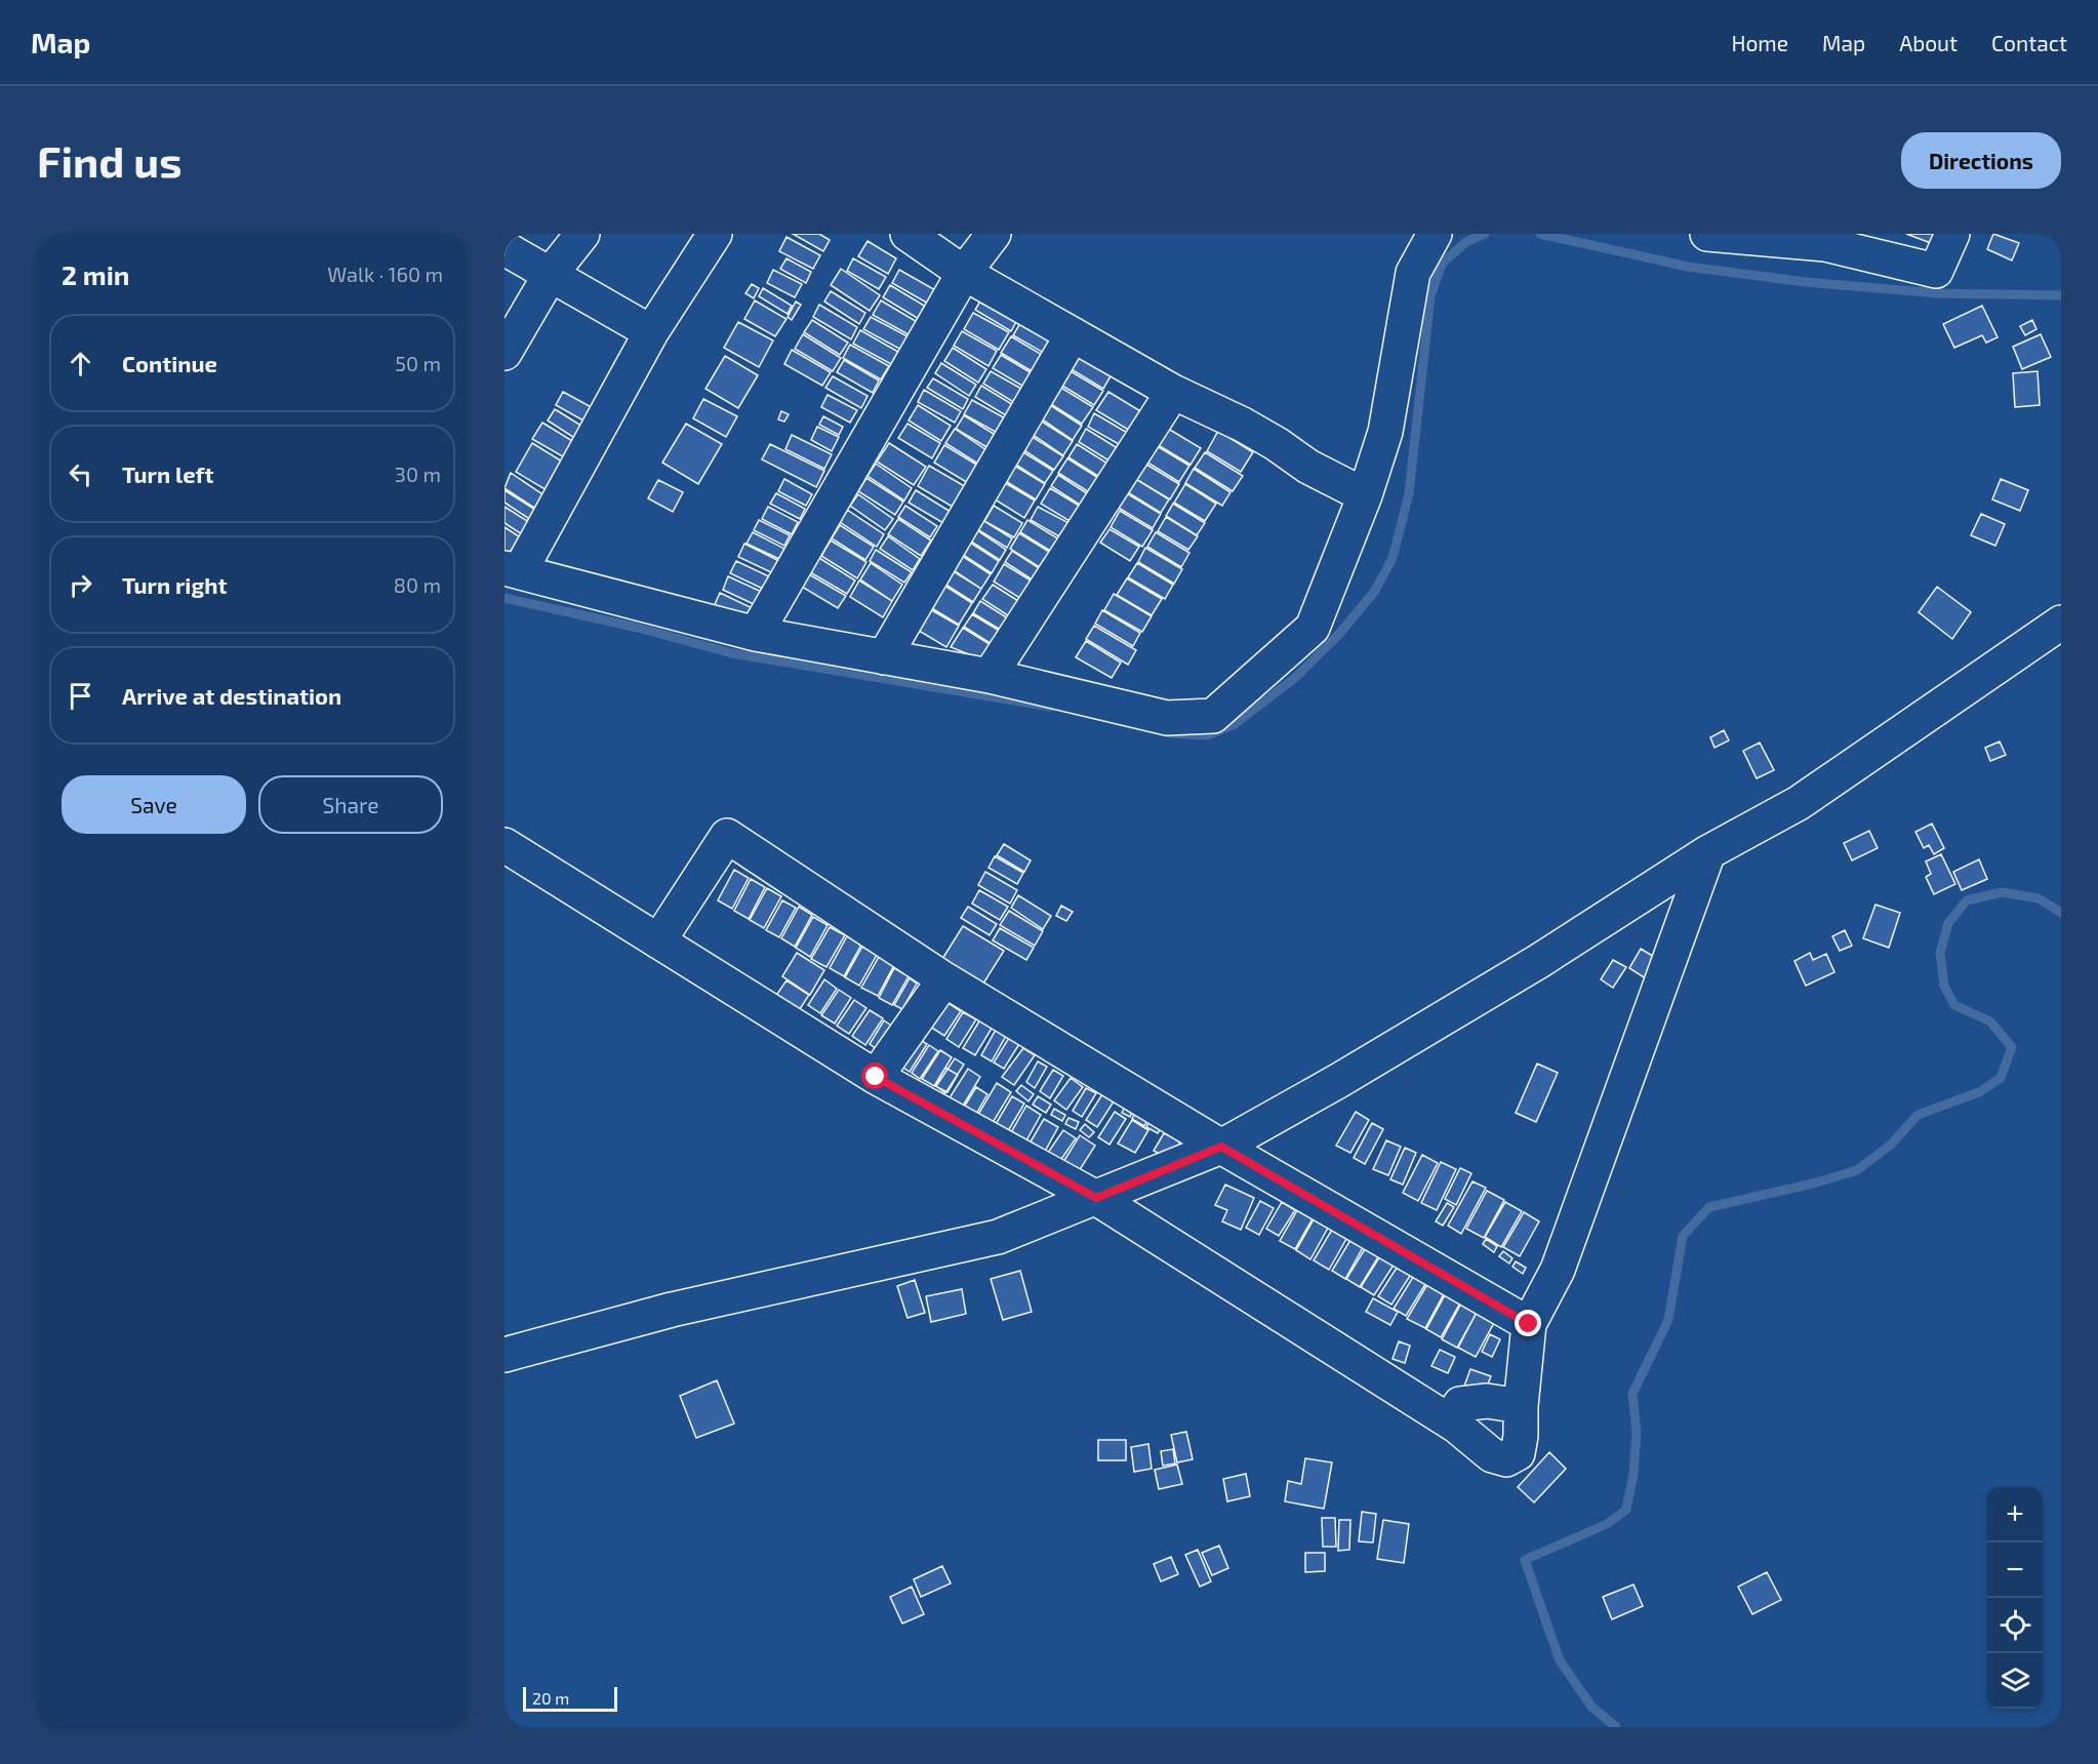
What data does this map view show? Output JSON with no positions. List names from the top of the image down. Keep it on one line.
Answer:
{"scale_bar":"20 m","page":{"header":"Map","nav":["Home","Map","About","Contact"],"buttons":["Directions",["Save","Share"]],"title":"Find us","heading":["2 min","Walk · 160 m"],"list":[["Continue","50 m"],["Turn left","30 m"],["Turn right","80 m"],"Arrive at destination"],"map_buttons":["+","−"],"scale":"20 m"}}
